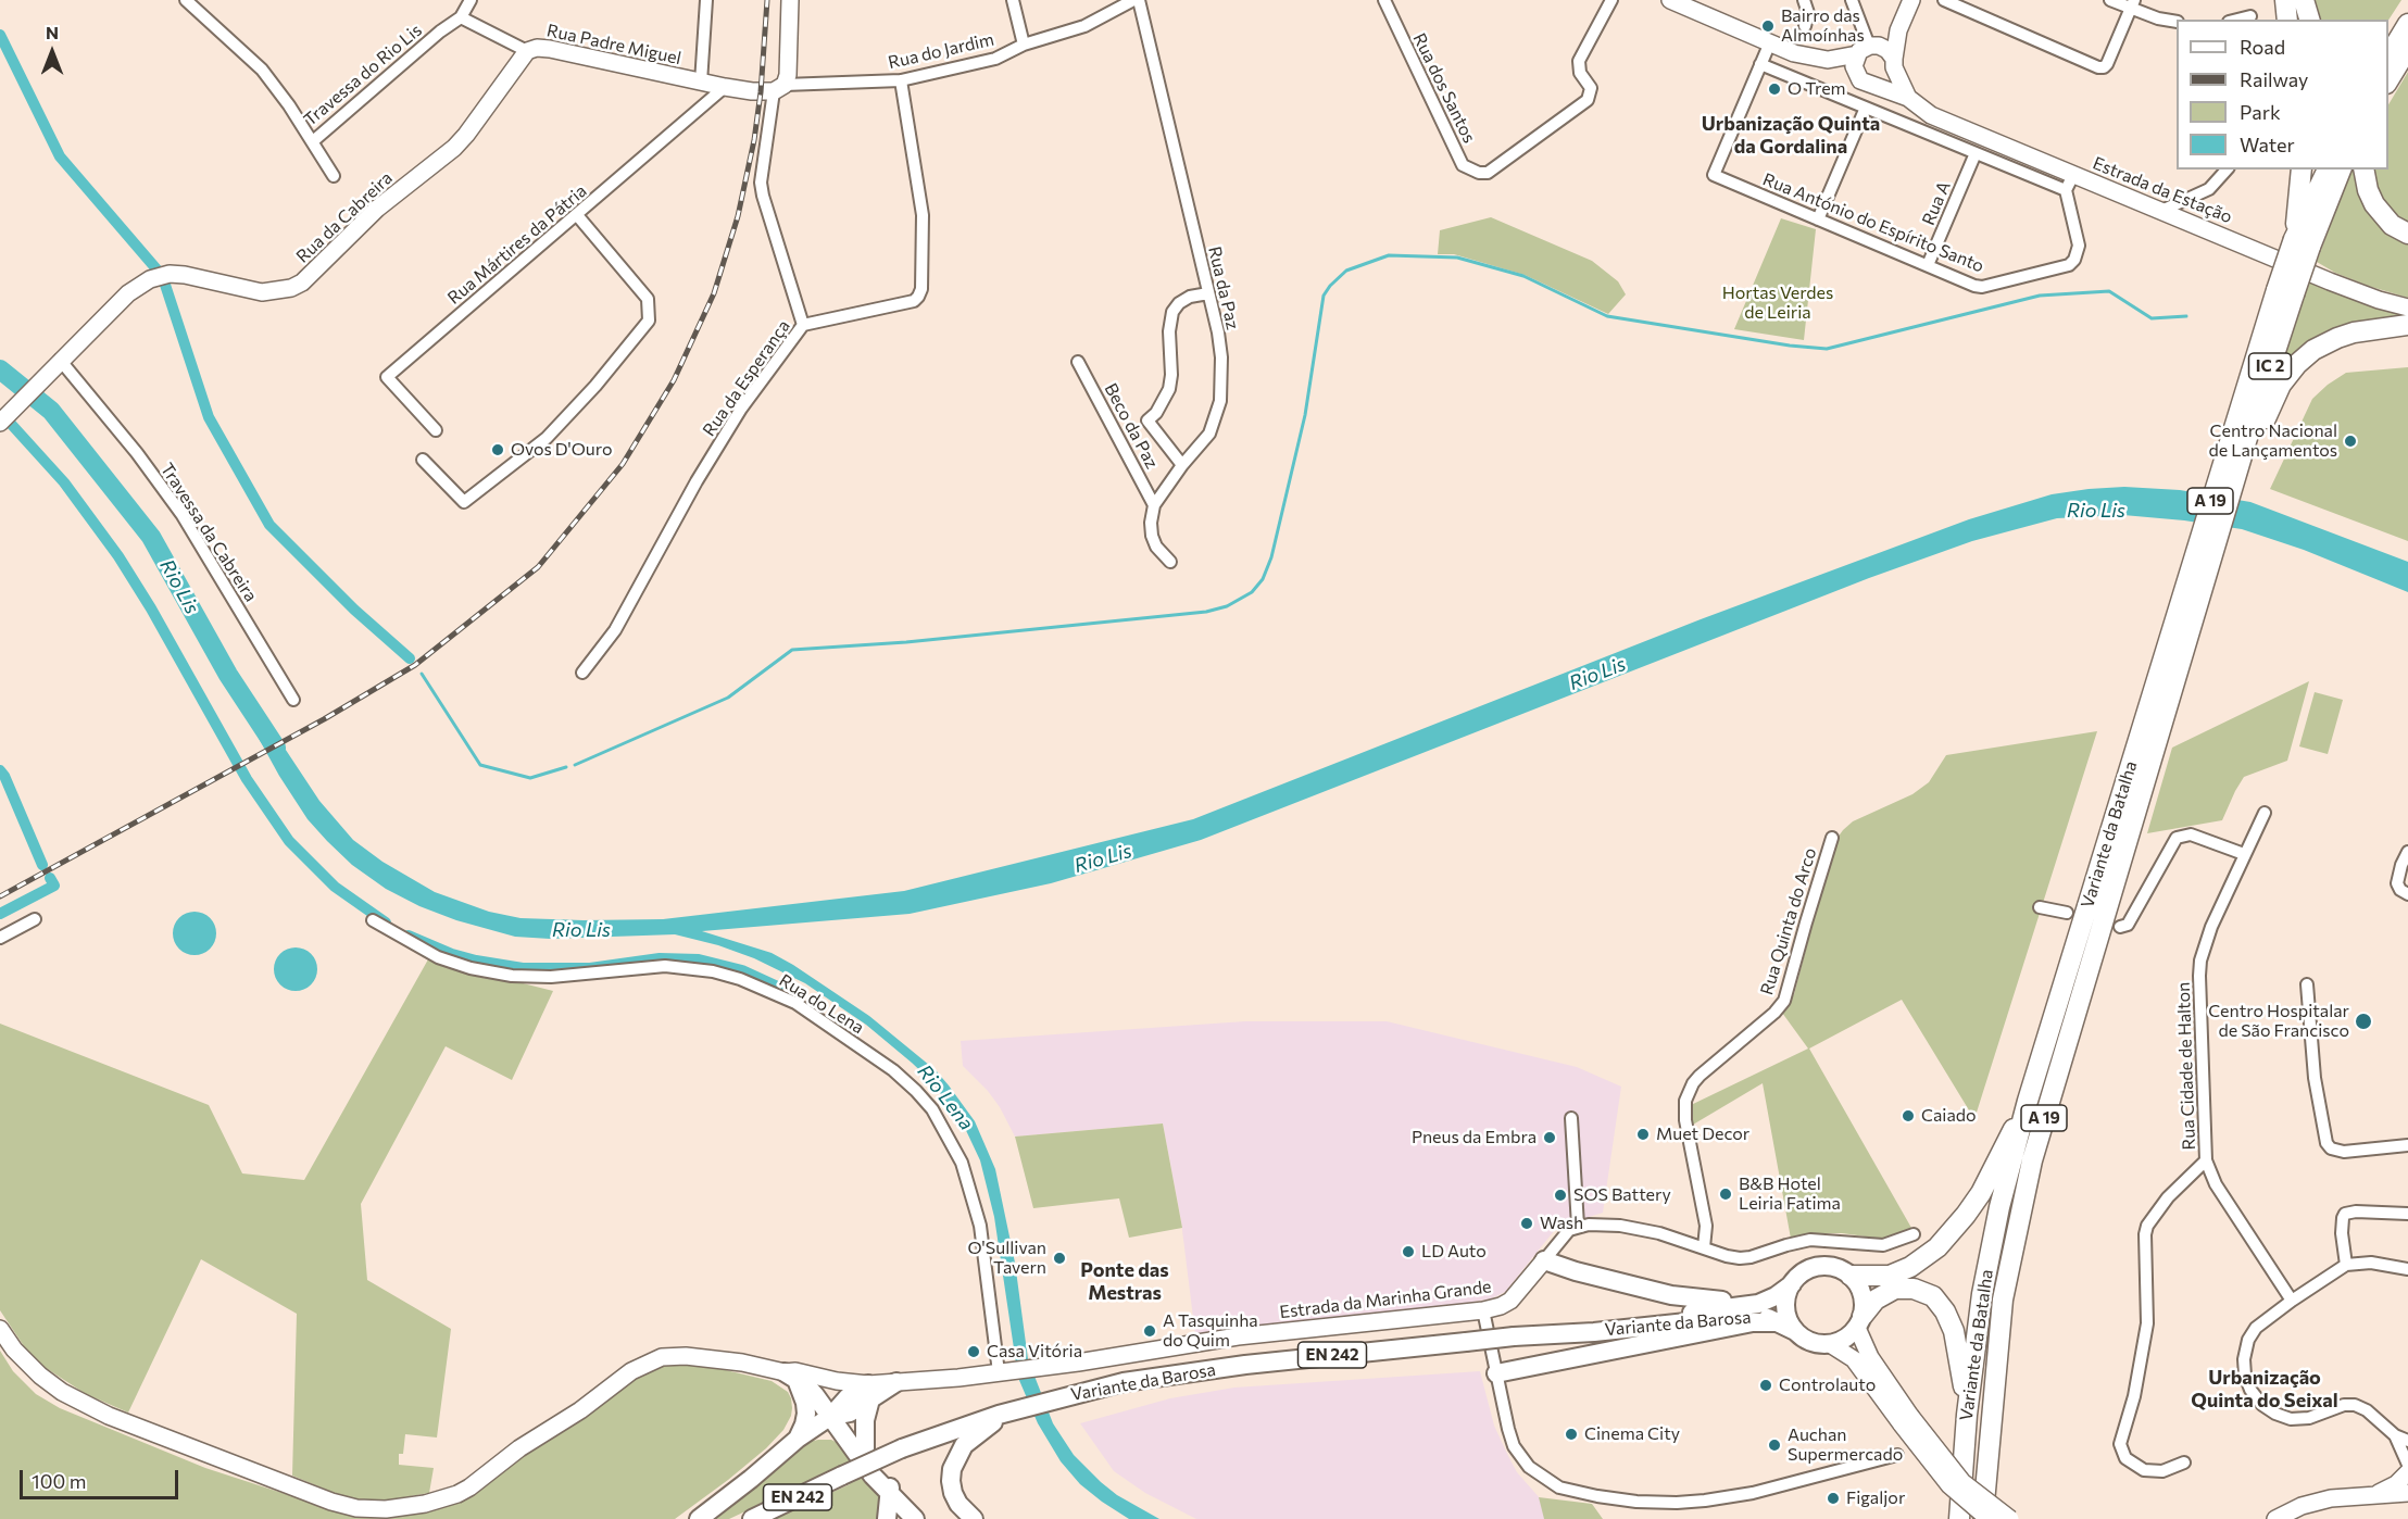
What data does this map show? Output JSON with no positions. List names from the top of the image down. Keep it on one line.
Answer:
{"streets":{"highway":["IC 2","A 19","Variante da Batalha"],"main road":["Rua Padre Miguel","Estrada da Estação","Rua da Cabreira","Estrada da Marinha Grande","Variante da Barosa","EN 242"],"street":["Rua do Jardim","Travessa do Rio Lis","Rua dos Santos","Rua A","Rua António do Espírito Santo","Rua Mártires da Pátria","Rua da Paz","Rua da Esperança","Beco da Paz","Travessa da Cabreira","Rua Quinta do Arco","Rua do Lena","Rua Cidade de Halton"]},"crossings":[["Rua Padre Miguel","Rua do Jardim"],["Rua Padre Miguel","Travessa do Rio Lis"],["Rua Padre Miguel","Rua da Cabreira"],["Rua Padre Miguel","Rua Mártires da Pátria"],["Rua do Jardim","Rua da Esperança"],["Estrada da Estação","Rua António do Espírito Santo"],["Rua A","Rua António do Espírito Santo"],["Rua da Cabreira","Travessa da Cabreira"],["Rua da Paz","Beco da Paz"],["IC 2","Variante da Batalha"],["Rua do Lena","Estrada da Marinha Grande"],["Variante da Barosa","EN 242"]],"districts":["Urbanização Quinta da Gordalina","Ponte das Mestras","Urbanização Quinta do Seixal"],"water":["Rio Lis","Rio Lena"],"parks":["Hortas Verdes de Leiria"],"places":["Bairro das Almoínhas","O Trem","Centro Nacional de Lançamentos","Ovos D'Ouro","Centro Hospitalar de São Francisco","Caiado","Muet Decor","Pneus da Embra","B&B Hotel Leiria Fatima","SOS Battery","Wash","LD Auto","O'Sullivan Tavern","A Tasquinha do Quim","Casa Vitória","Controlauto","Cinema City","Auchan Supermercado","Figaljor"],"legend":["Road","Railway","Park","Water"],"scale_bar":"100 m","north":"top"}
